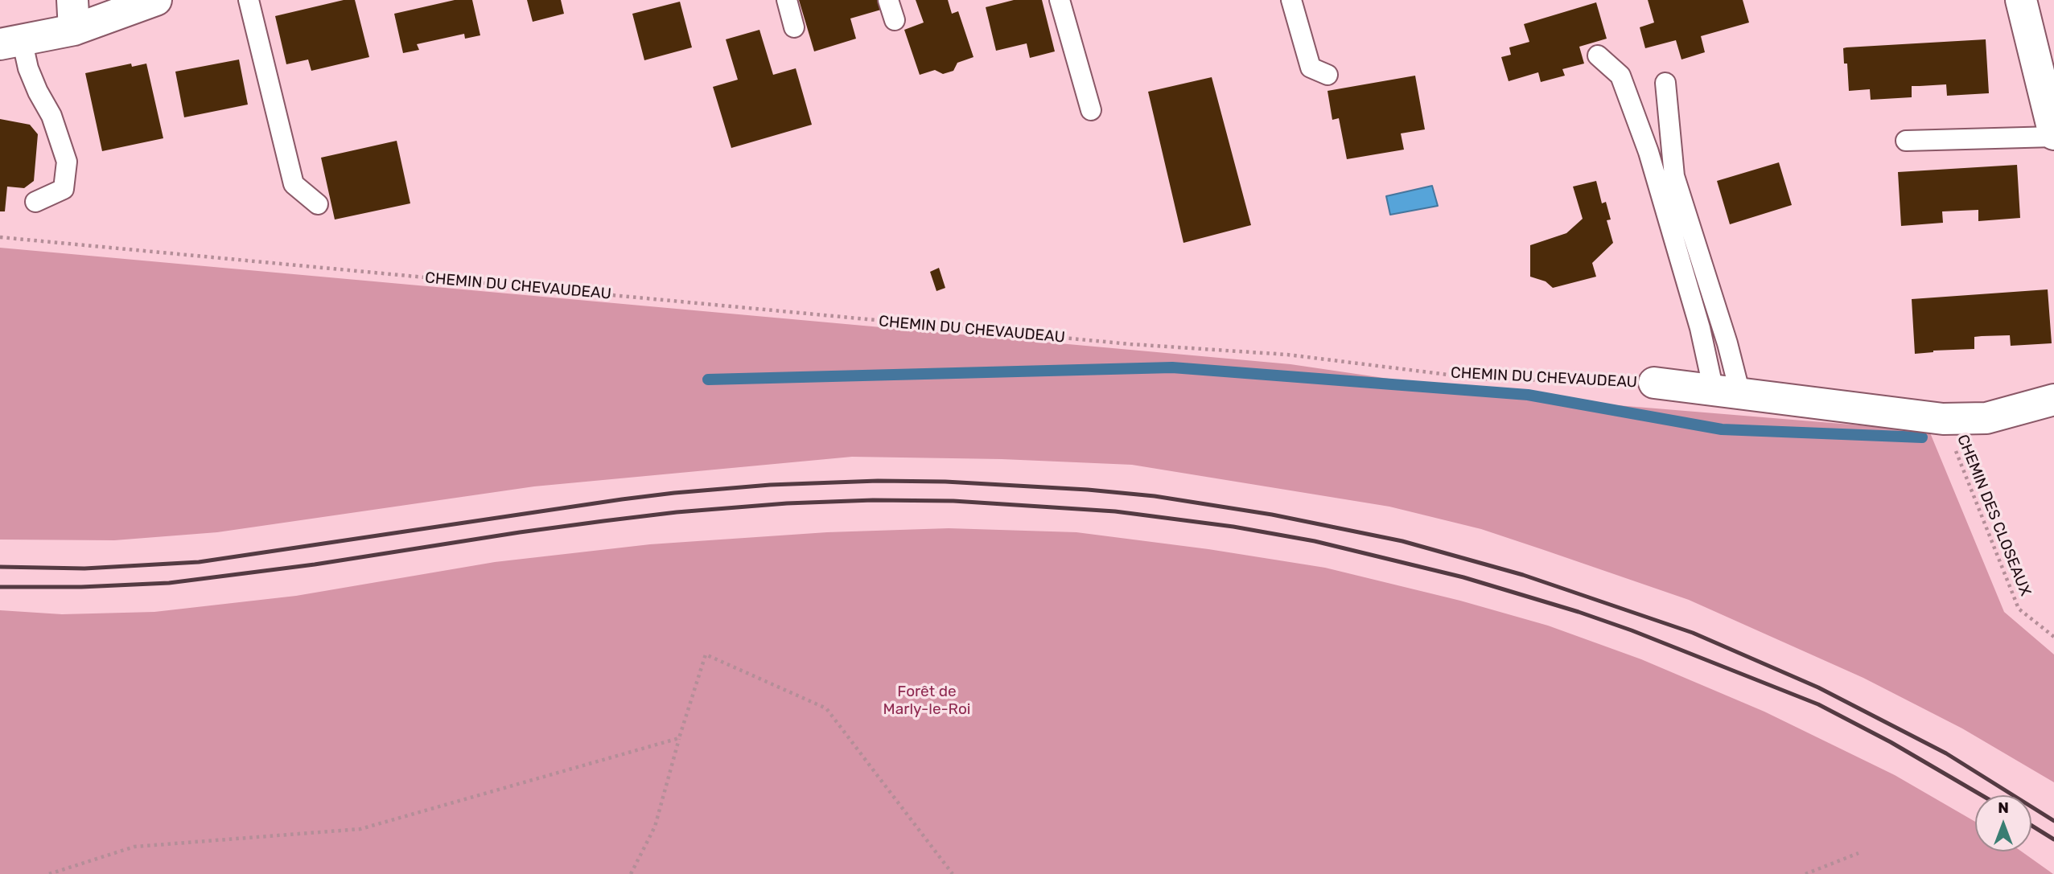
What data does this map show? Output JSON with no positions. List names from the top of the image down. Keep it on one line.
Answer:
{"streets":{"street":["CHEMIN DU CHEVAUDEAU"],"path":["CHEMIN DES CLOSEAUX"]},"crossings":[["CHEMIN DU CHEVAUDEAU","CHEMIN DES CLOSEAUX"]],"parks":["Forêt de Marly-le-Roi"],"north":"top"}
